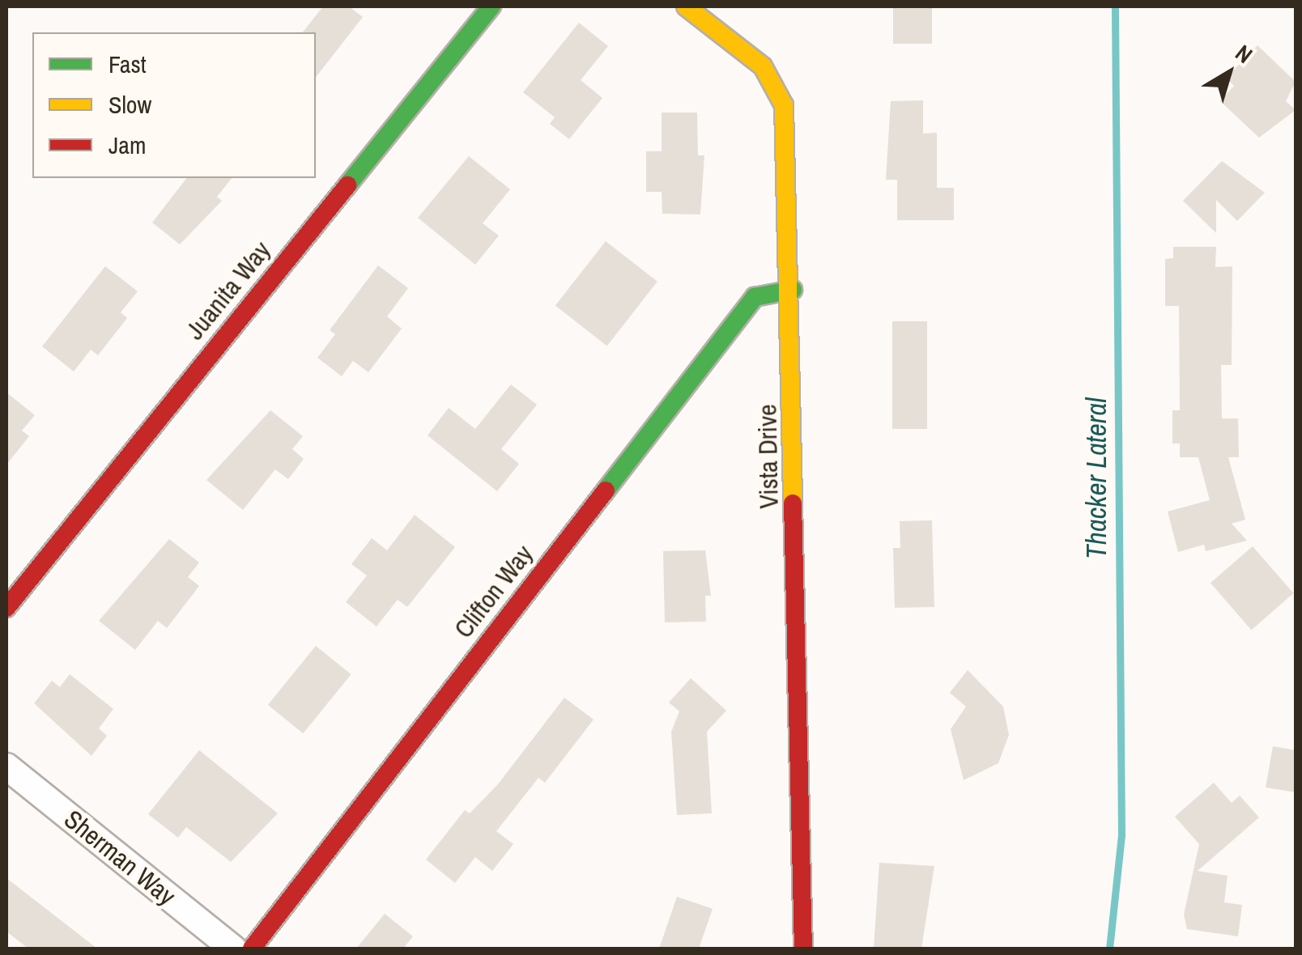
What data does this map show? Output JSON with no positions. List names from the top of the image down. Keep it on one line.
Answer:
{"streets":{"street":["Juanita Way","Vista Drive","Clifton Way","Sherman Way"]},"crossings":[["Vista Drive","Clifton Way"]],"water":["Thacker Lateral"],"legend":["Fast","Slow","Jam"],"north":"top right"}
